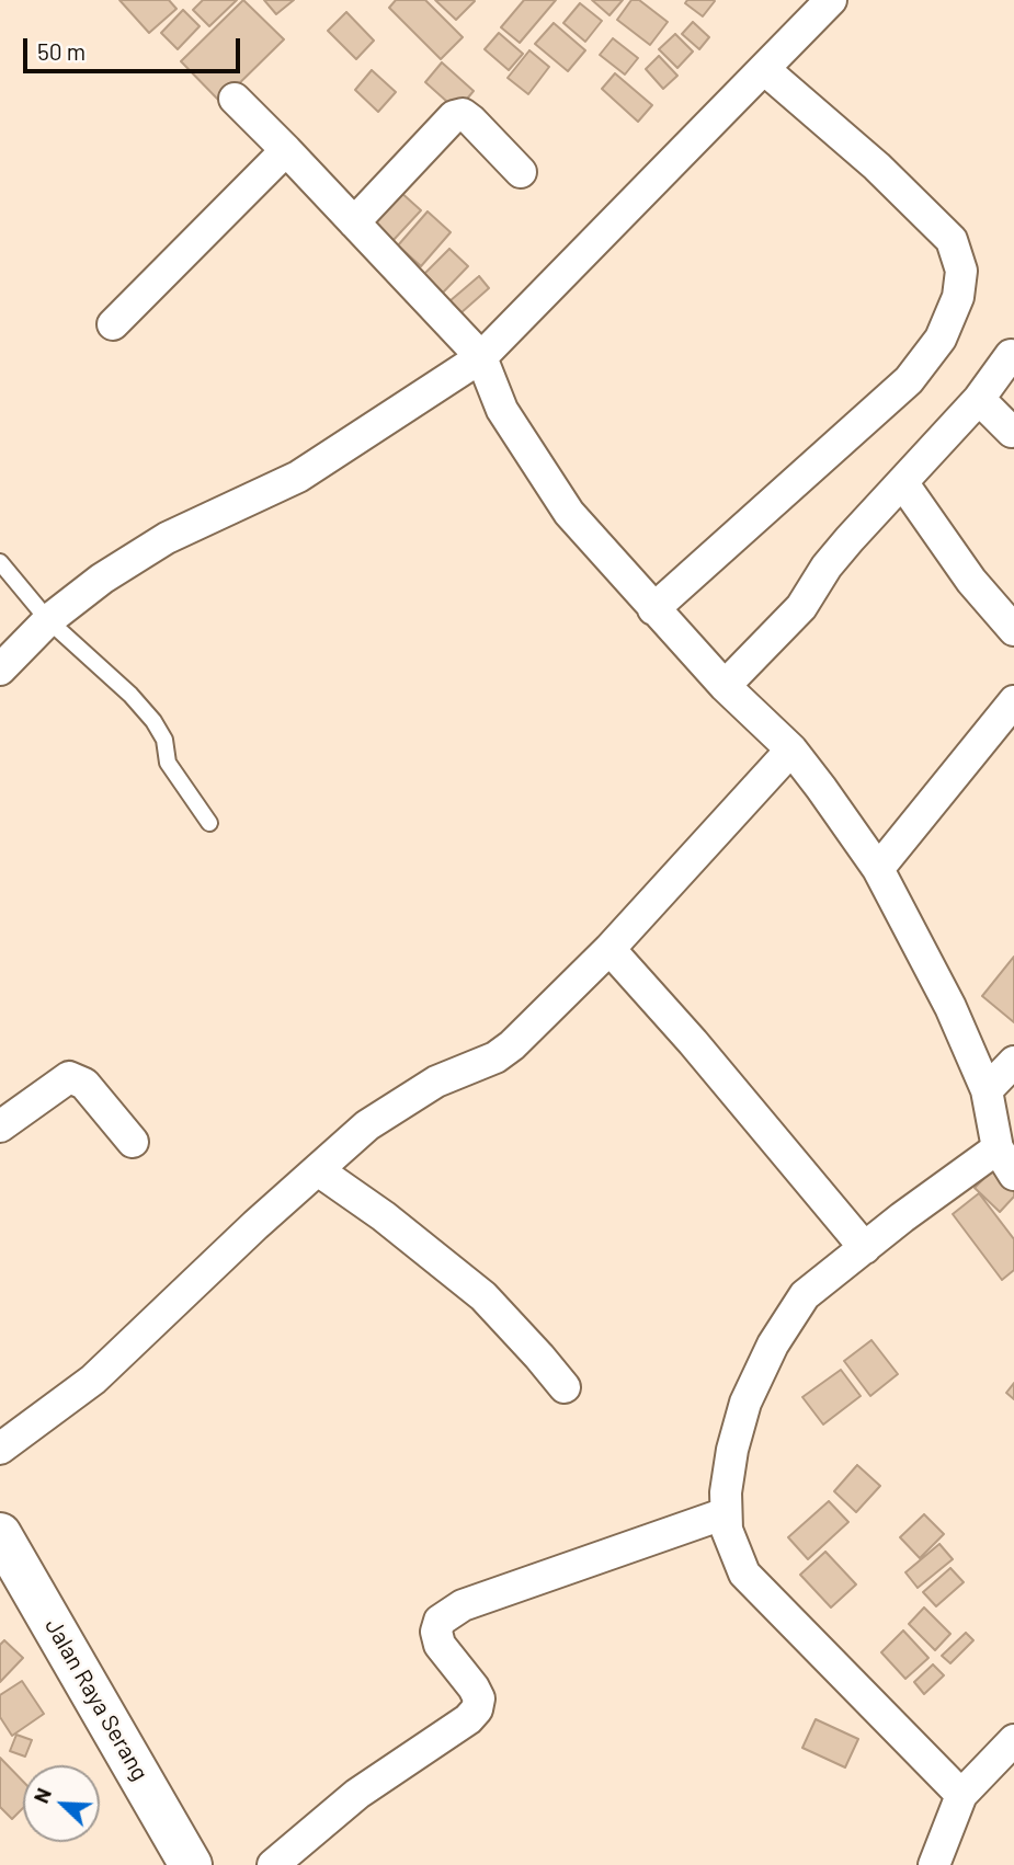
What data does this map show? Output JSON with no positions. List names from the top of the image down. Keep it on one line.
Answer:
{"streets":{"highway":["Jalan Raya Serang"]},"scale_bar":"50 m","north":"top left"}
